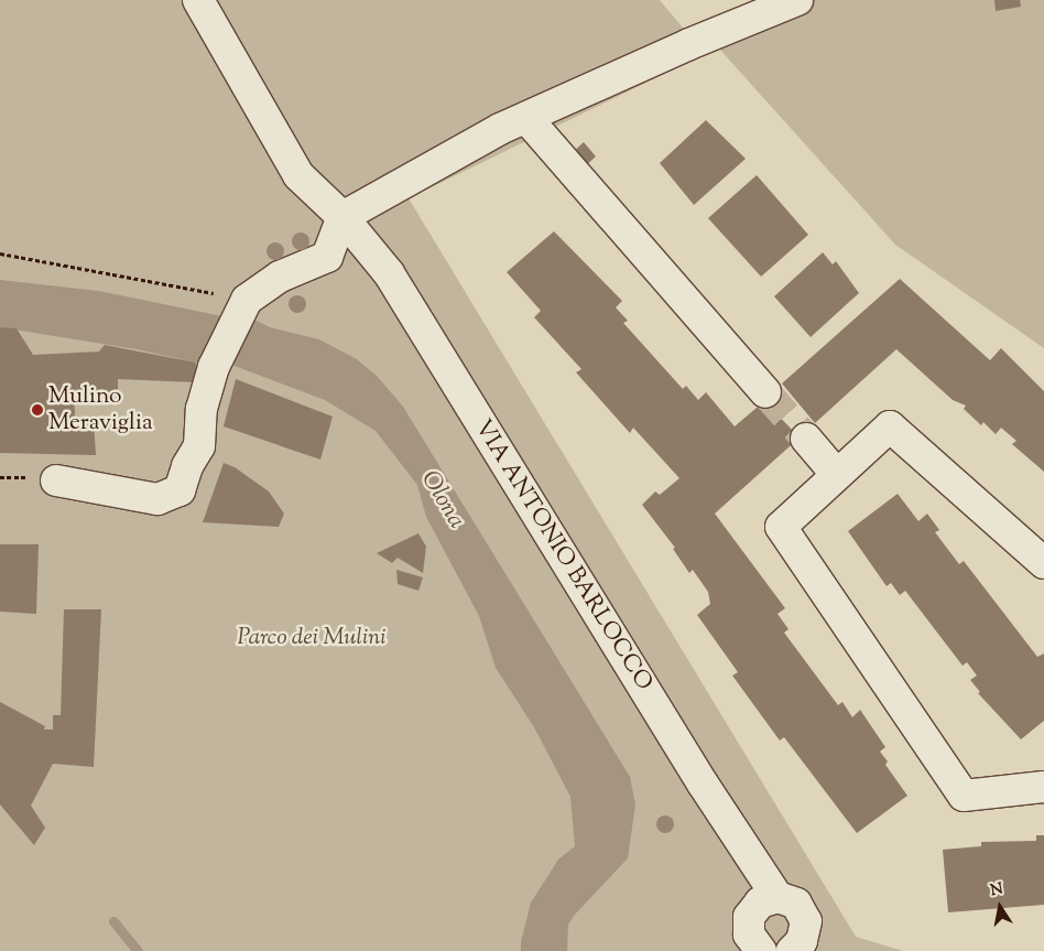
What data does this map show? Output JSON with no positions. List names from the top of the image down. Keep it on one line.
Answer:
{"streets":{"street":["VIA ANTONIO BARLOCCO"]},"water":["Olona"],"parks":["Parco dei Mulini"],"places":["Mulino Meraviglia"],"north":"top"}
